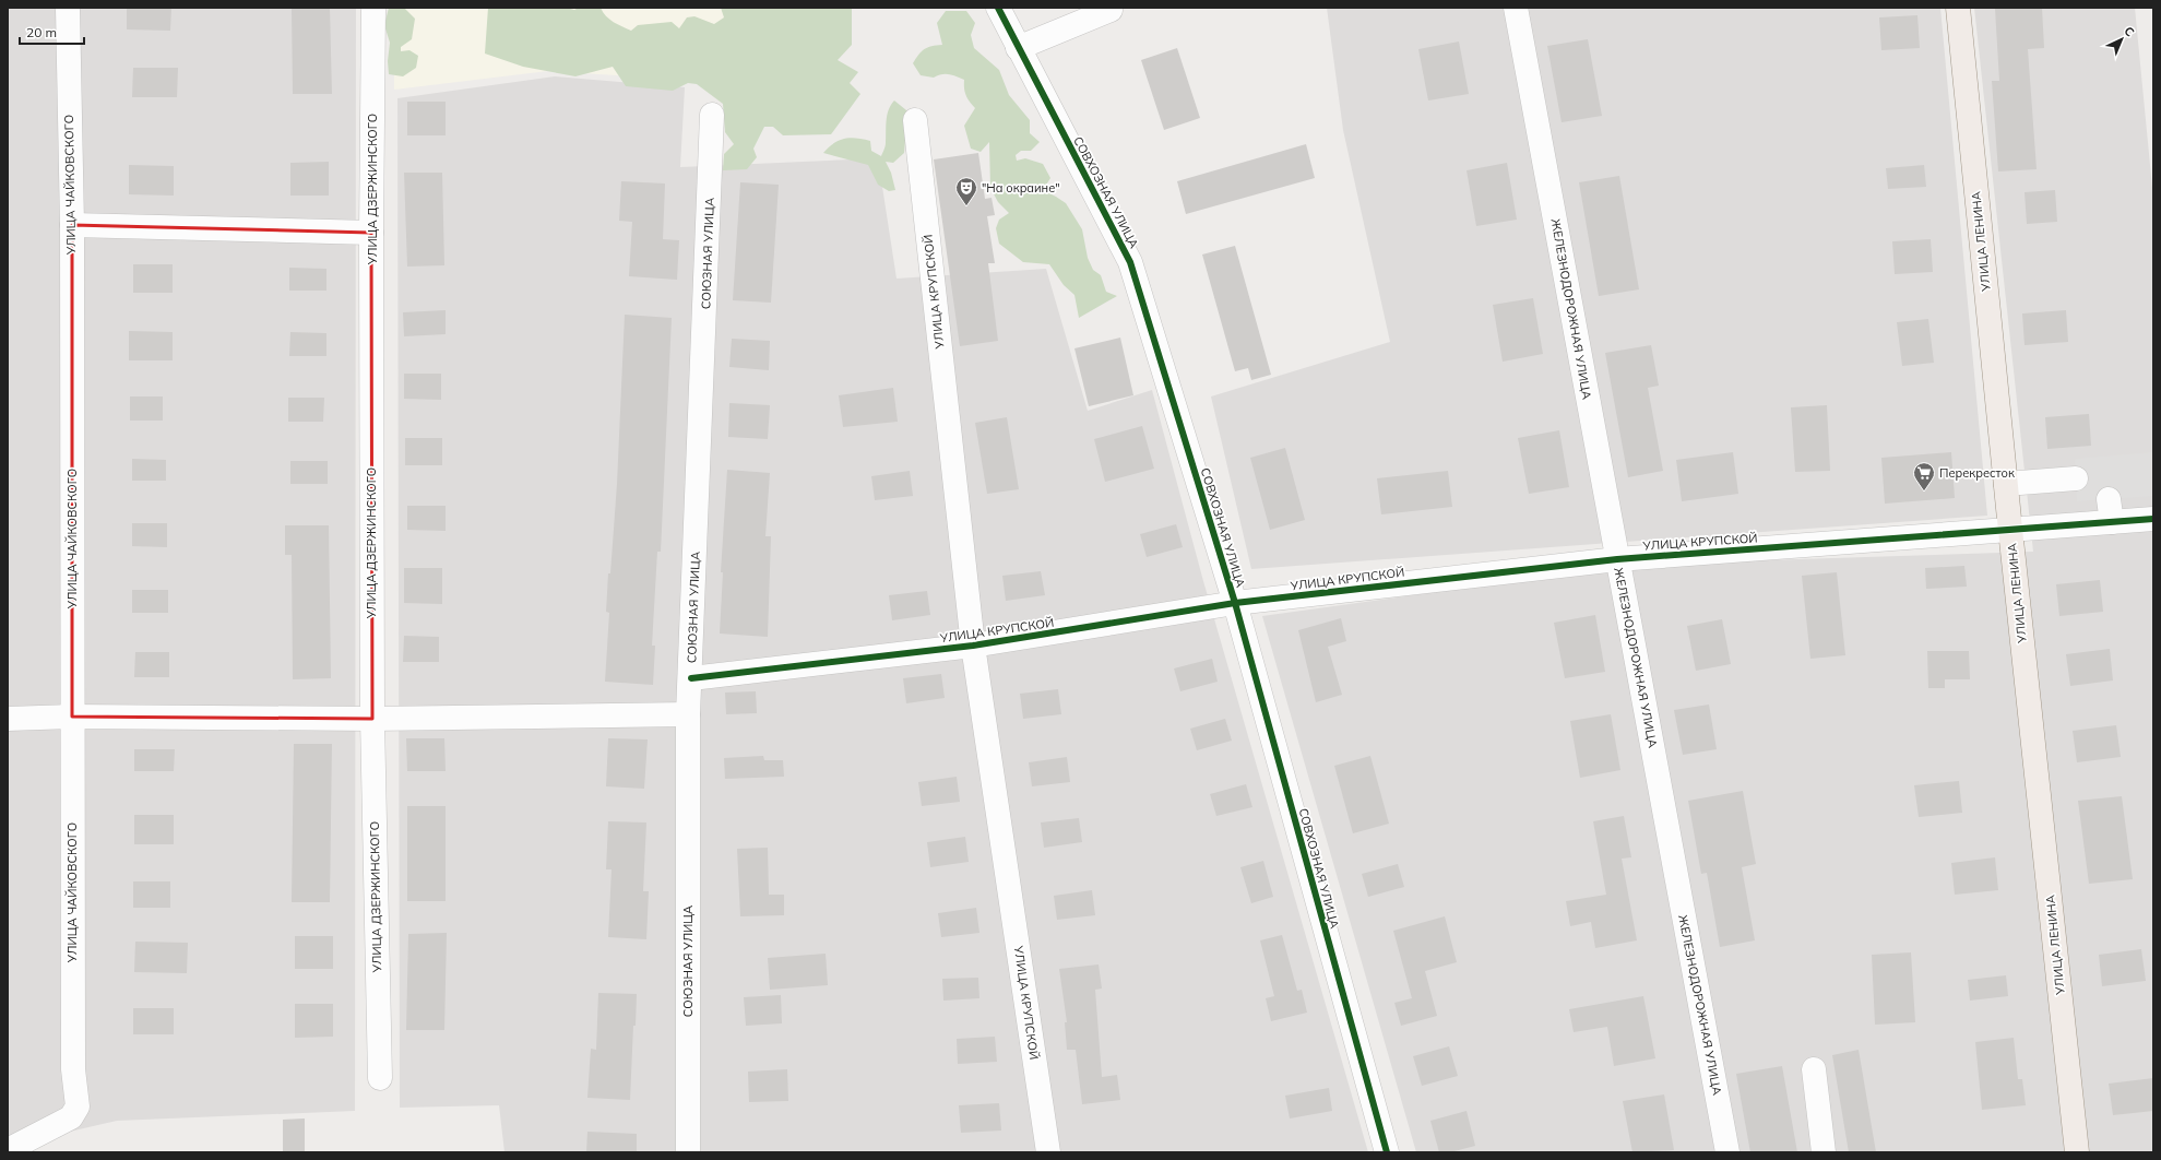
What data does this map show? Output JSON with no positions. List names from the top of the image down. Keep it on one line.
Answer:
{"streets":{"main road":["УЛИЦА ЛЕНИНА"],"street":["УЛИЦА ЧАЙКОВСКОГО","УЛИЦА ДЗЕРЖИНСКОГО","СОВХОЗНАЯ УЛИЦА","СОЮЗНАЯ УЛИЦА","УЛИЦА КРУПСКОЙ","ЖЕЛЕЗНОДОРОЖНАЯ УЛИЦА"]},"crossings":[["СОВХОЗНАЯ УЛИЦА","УЛИЦА КРУПСКОЙ"],["УЛИЦА ЛЕНИНА","УЛИЦА КРУПСКОЙ"],["СОЮЗНАЯ УЛИЦА","УЛИЦА КРУПСКОЙ"],["УЛИЦА КРУПСКОЙ","ЖЕЛЕЗНОДОРОЖНАЯ УЛИЦА"]],"places":{"theatre":["\"На окраине\""],"supermarket":["Перекресток"]},"scale_bar":"20 m","north":"top right"}
